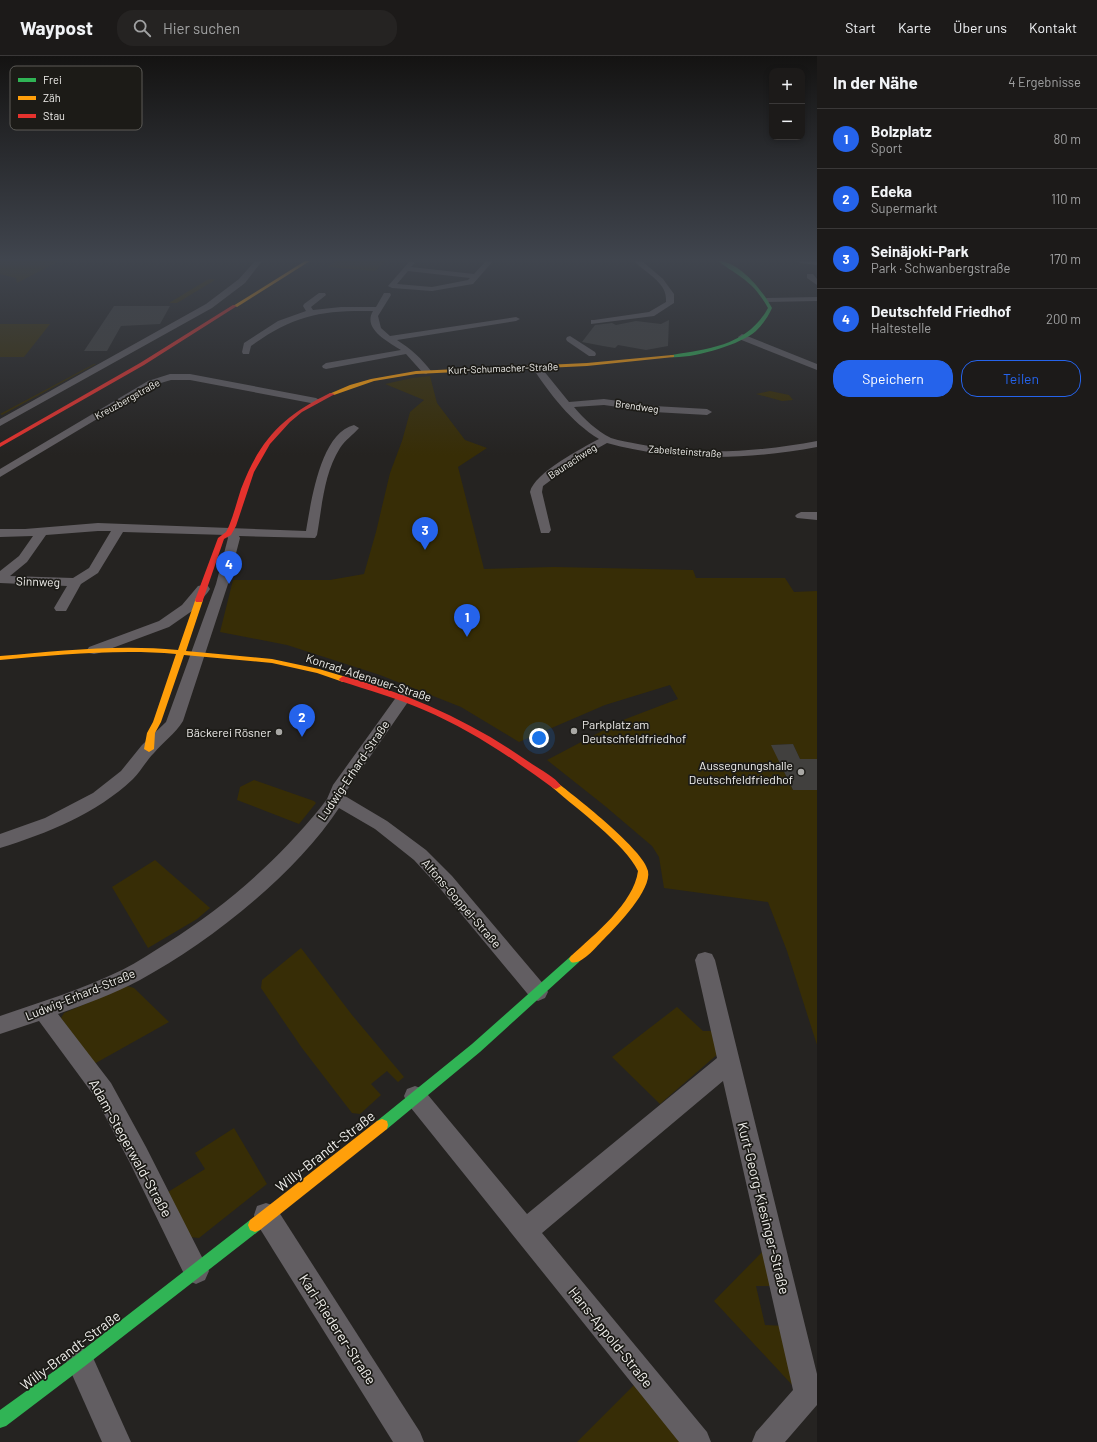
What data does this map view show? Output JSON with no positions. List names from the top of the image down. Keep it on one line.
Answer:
{"streets":{"street":["Kurt-Schumacher-Straße","Kreuzbergstraße","Brendweg","Zabelsteinstraße","Baunachweg","Sinnweg","Konrad-Adenauer-Straße","Ludwig-Erhard-Straße","Alfons-Goppel-Straße","Adam-Stegerwald-Straße","Willy-Brandt-Straße","Kurt-Georg-Kiesinger-Straße","Karl-Riederer-Straße","Hans-Appold-Straße"]},"crossings":[["Kurt-Schumacher-Straße","Kreuzbergstraße"],["Kurt-Schumacher-Straße","Zabelsteinstraße"],["Kurt-Schumacher-Straße","Konrad-Adenauer-Straße"],["Brendweg","Zabelsteinstraße"],["Zabelsteinstraße","Baunachweg"],["Konrad-Adenauer-Straße","Ludwig-Erhard-Straße"],["Konrad-Adenauer-Straße","Willy-Brandt-Straße"],["Ludwig-Erhard-Straße","Alfons-Goppel-Straße"],["Ludwig-Erhard-Straße","Adam-Stegerwald-Straße"],["Alfons-Goppel-Straße","Willy-Brandt-Straße"],["Adam-Stegerwald-Straße","Willy-Brandt-Straße"],["Willy-Brandt-Straße","Karl-Riederer-Straße"],["Willy-Brandt-Straße","Hans-Appold-Straße"]],"places":["Parkplatz am Deutschfeldfriedhof","Bäckerei Rösner","Aussegnungshalle Deutschfeldfriedhof"],"legend":["Frei","Zäh","Stau"],"page":{"header":"Waypost","search":"Hier suchen","nav":["Start","Karte","Über uns","Kontakt"],"heading":["In der Nähe","4 Ergebnisse"],"map_buttons":["+","−"],"list":[{"mark":"1","name":"Bolzplatz","note":"Sport","value":"80 m"},{"mark":"2","name":"Edeka","note":"Supermarkt","value":"110 m"},{"mark":"3","name":"Seinäjoki-Park","note":"Park · Schwanbergstraße","value":"170 m"},{"mark":"4","name":"Deutschfeld Friedhof","note":"Haltestelle","value":"200 m"}],"buttons":["Speichern","Teilen"],"pins":["3","4","1","2"]}}
